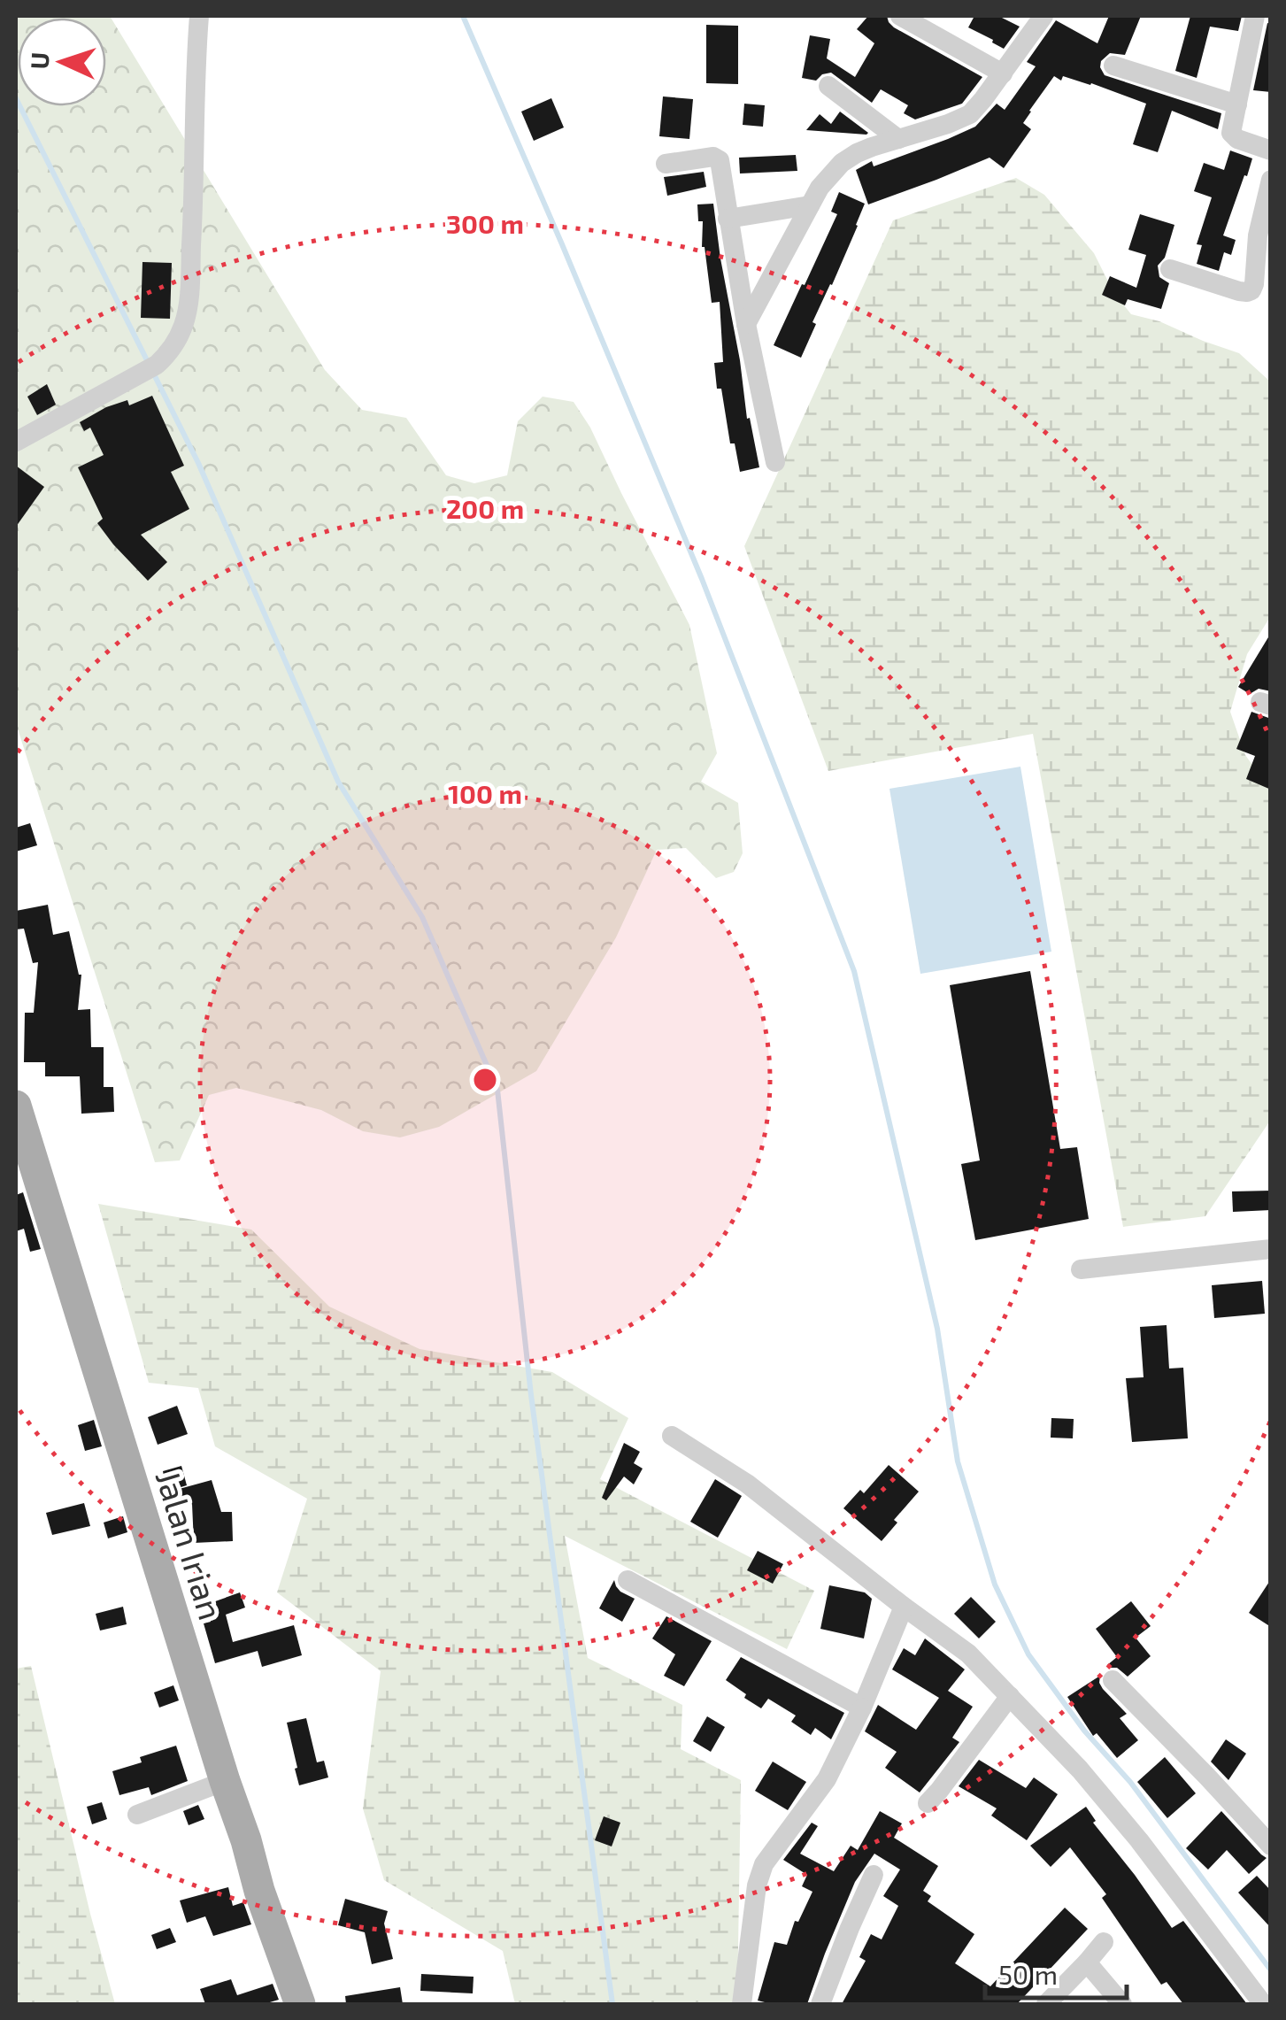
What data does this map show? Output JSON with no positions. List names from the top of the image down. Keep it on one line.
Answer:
{"streets":{"main road":["Jalan Irian"]},"scale_bar":"50 m","north":"left","rings":["300 m","200 m","100 m"]}
